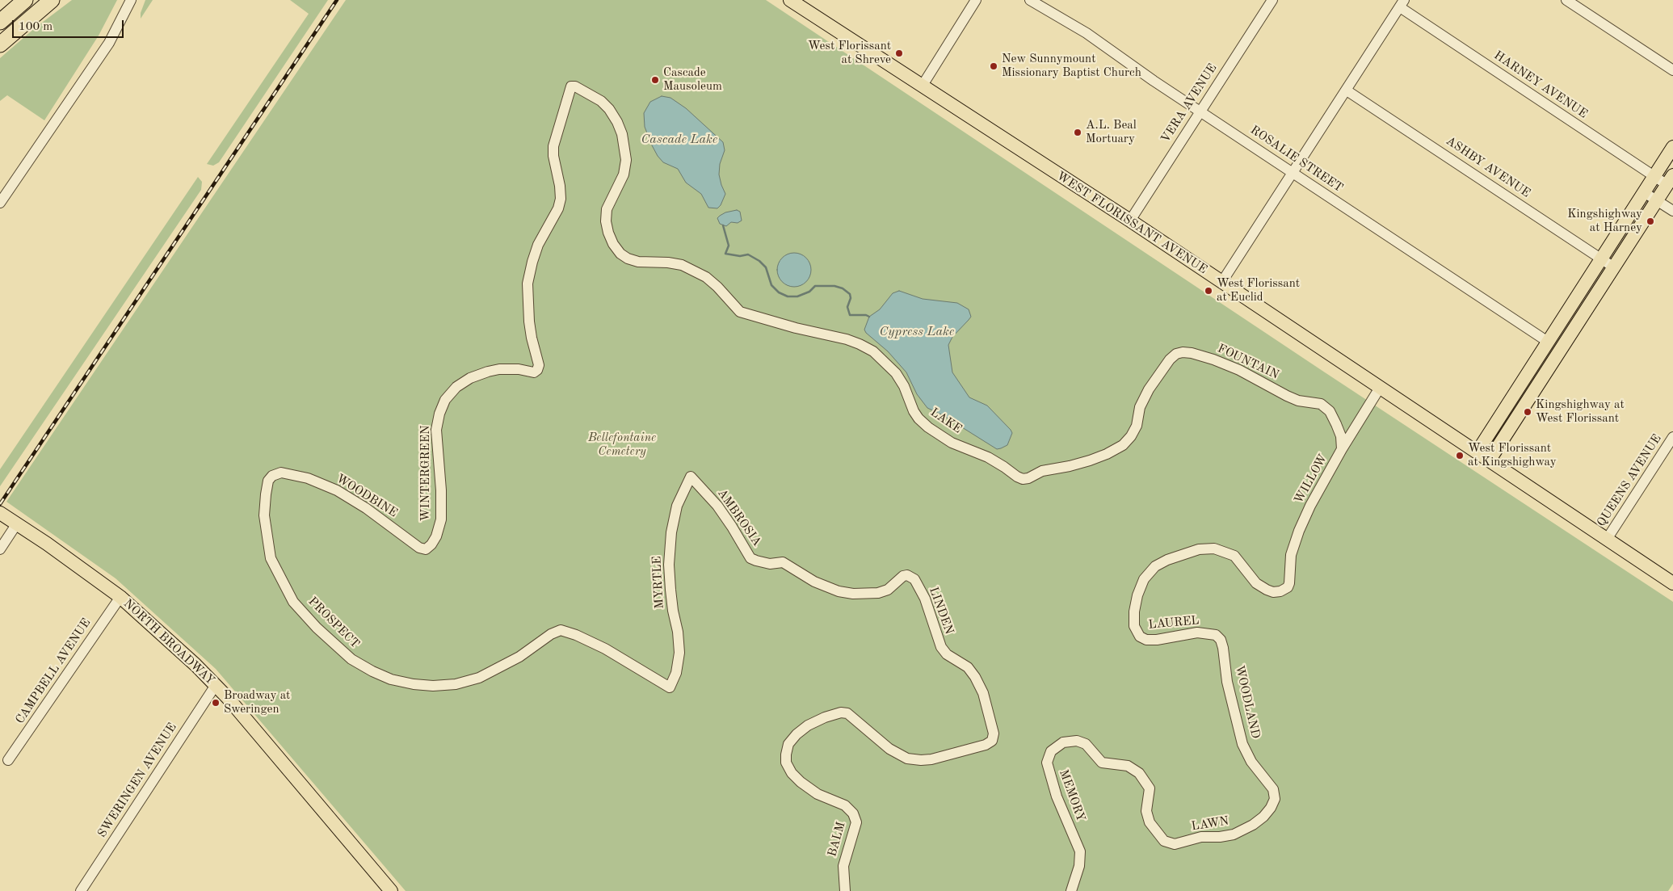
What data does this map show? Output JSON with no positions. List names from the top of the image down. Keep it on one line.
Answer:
{"streets":{"main road":["WEST FLORISSANT AVENUE","NORTH BROADWAY"],"street":["HARNEY AVENUE","VERA AVENUE","ROSALIE STREET","ASHBY AVENUE","FOUNTAIN","LAKE","WINTERGREEN","WILLOW","QUEENS AVENUE","WOODBINE","AMBROSIA","MYRTLE","LINDEN","PROSPECT","LAUREL","CAMPBELL AVENUE","WOODLAND","SWERINGEN AVENUE","MEMORY","LAWN","BALM"]},"crossings":[["VERA AVENUE","ROSALIE STREET"],["VERA AVENUE","WEST FLORISSANT AVENUE"],["WEST FLORISSANT AVENUE","WILLOW"],["WEST FLORISSANT AVENUE","QUEENS AVENUE"],["FOUNTAIN","LAKE"],["FOUNTAIN","WILLOW"],["LAKE","WINTERGREEN"],["WINTERGREEN","WOODBINE"],["WILLOW","LAUREL"],["WOODBINE","PROSPECT"],["AMBROSIA","MYRTLE"],["AMBROSIA","LINDEN"],["MYRTLE","PROSPECT"],["LINDEN","BALM"],["LAUREL","WOODLAND"],["NORTH BROADWAY","CAMPBELL AVENUE"],["NORTH BROADWAY","SWERINGEN AVENUE"],["WOODLAND","LAWN"],["MEMORY","LAWN"]],"water":["Cascade Lake","Cypress Lake"],"parks":["Bellefontaine Cemetery"],"places":["West Florissant at Shreve","New Sunnymount Missionary Baptist Church","Cascade Mausoleum","A.L. Beal Mortuary","Kingshighway at Harney","West Florissant at Euclid","Kingshighway at West Florissant","West Florissant at Kingshighway","Broadway at Sweringen"],"scale_bar":"100 m"}
